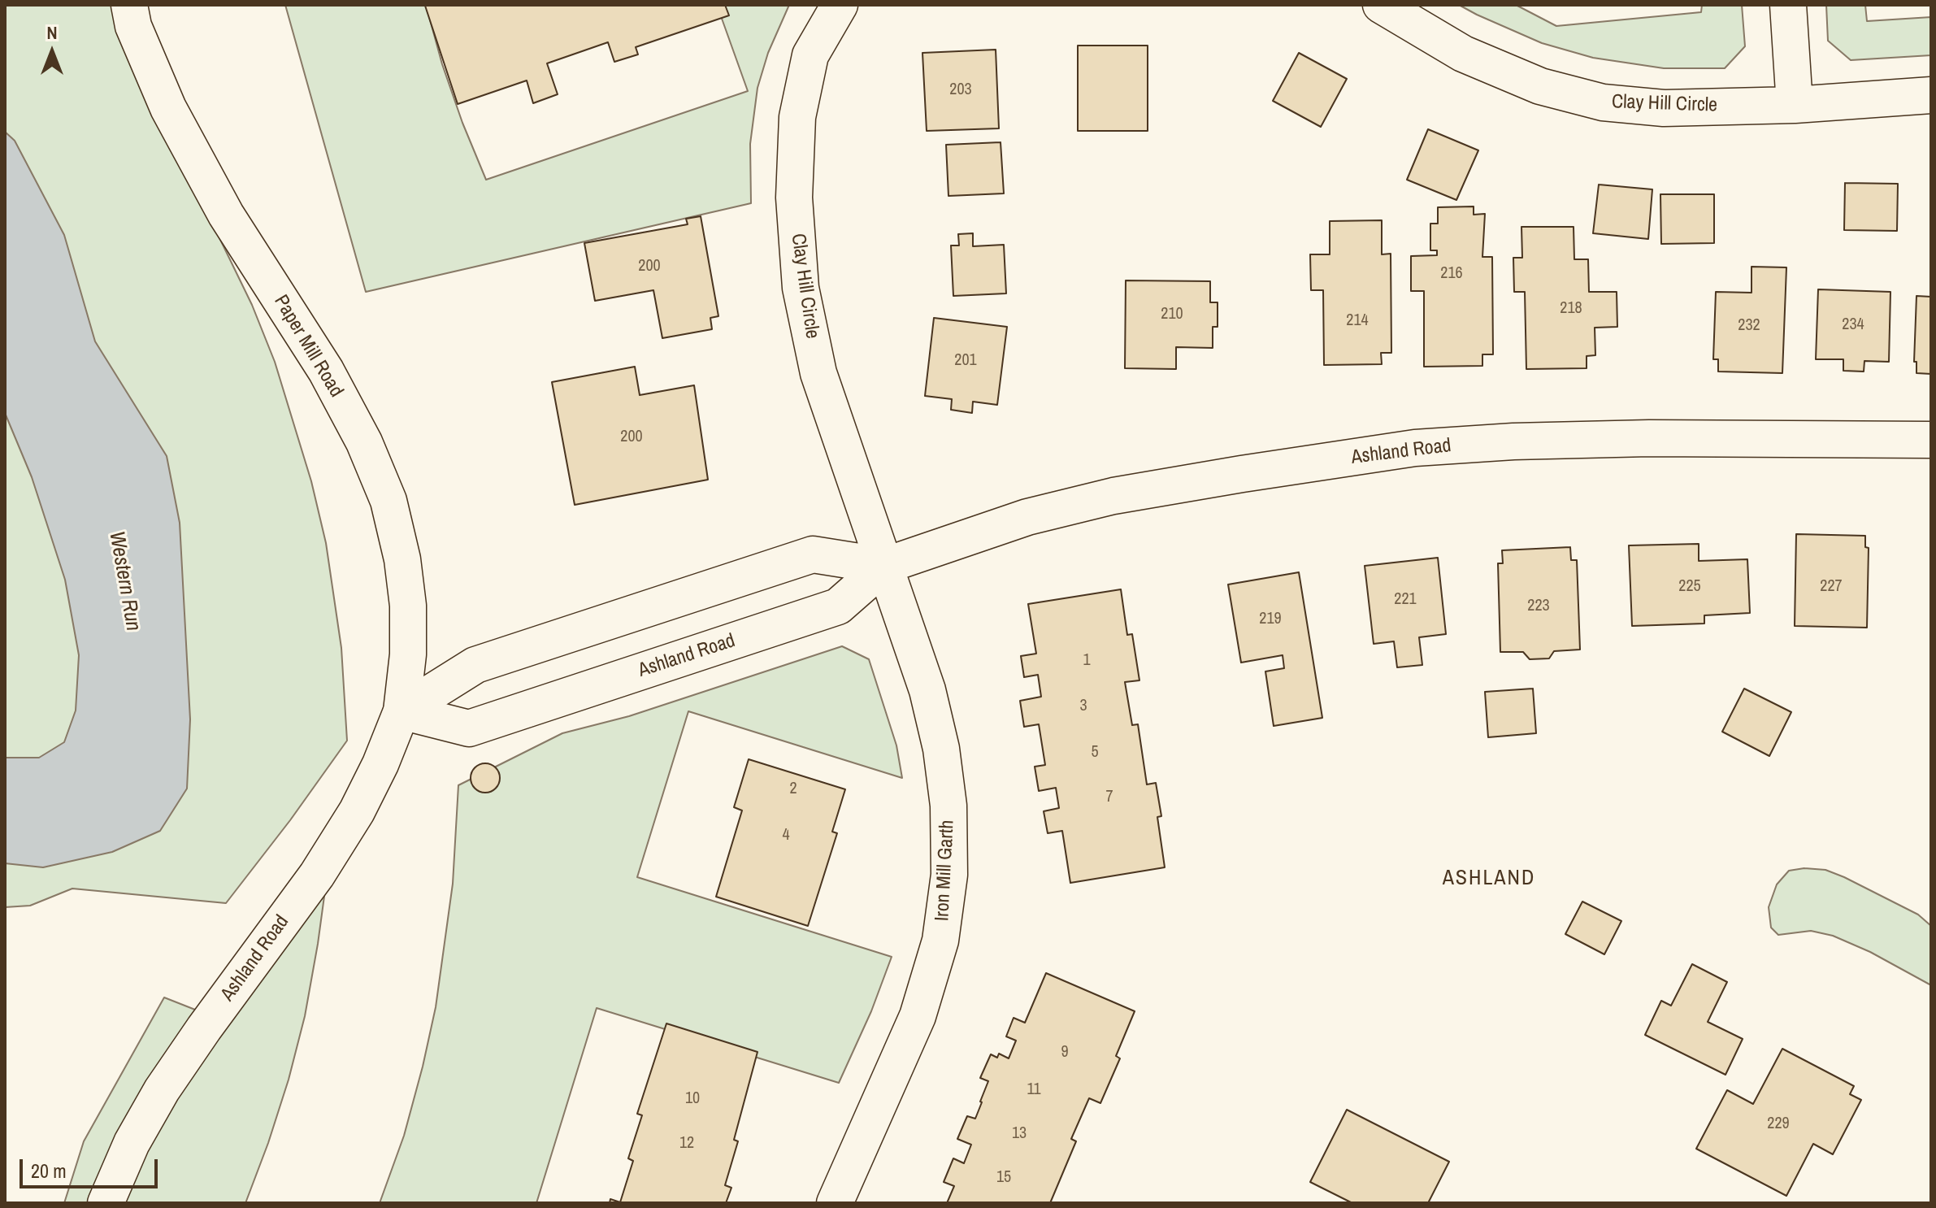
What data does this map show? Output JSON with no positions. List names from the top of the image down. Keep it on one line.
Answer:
{"streets":{"street":["Clay Hill Circle","Paper Mill Road","Ashland Road","Iron Mill Garth"]},"crossings":[["Clay Hill Circle","Ashland Road"],["Clay Hill Circle","Iron Mill Garth"],["Paper Mill Road","Ashland Road"],["Ashland Road","Iron Mill Garth"]],"districts":["ASHLAND"],"water":["Western Run"],"house_numbers":["203","200","216","218","210","214","234","232","201","200","225","227","221","223","219","1","3","5","2","7","4","9","11","10","229","13","12","15"],"scale_bar":"20 m","north":"top"}
